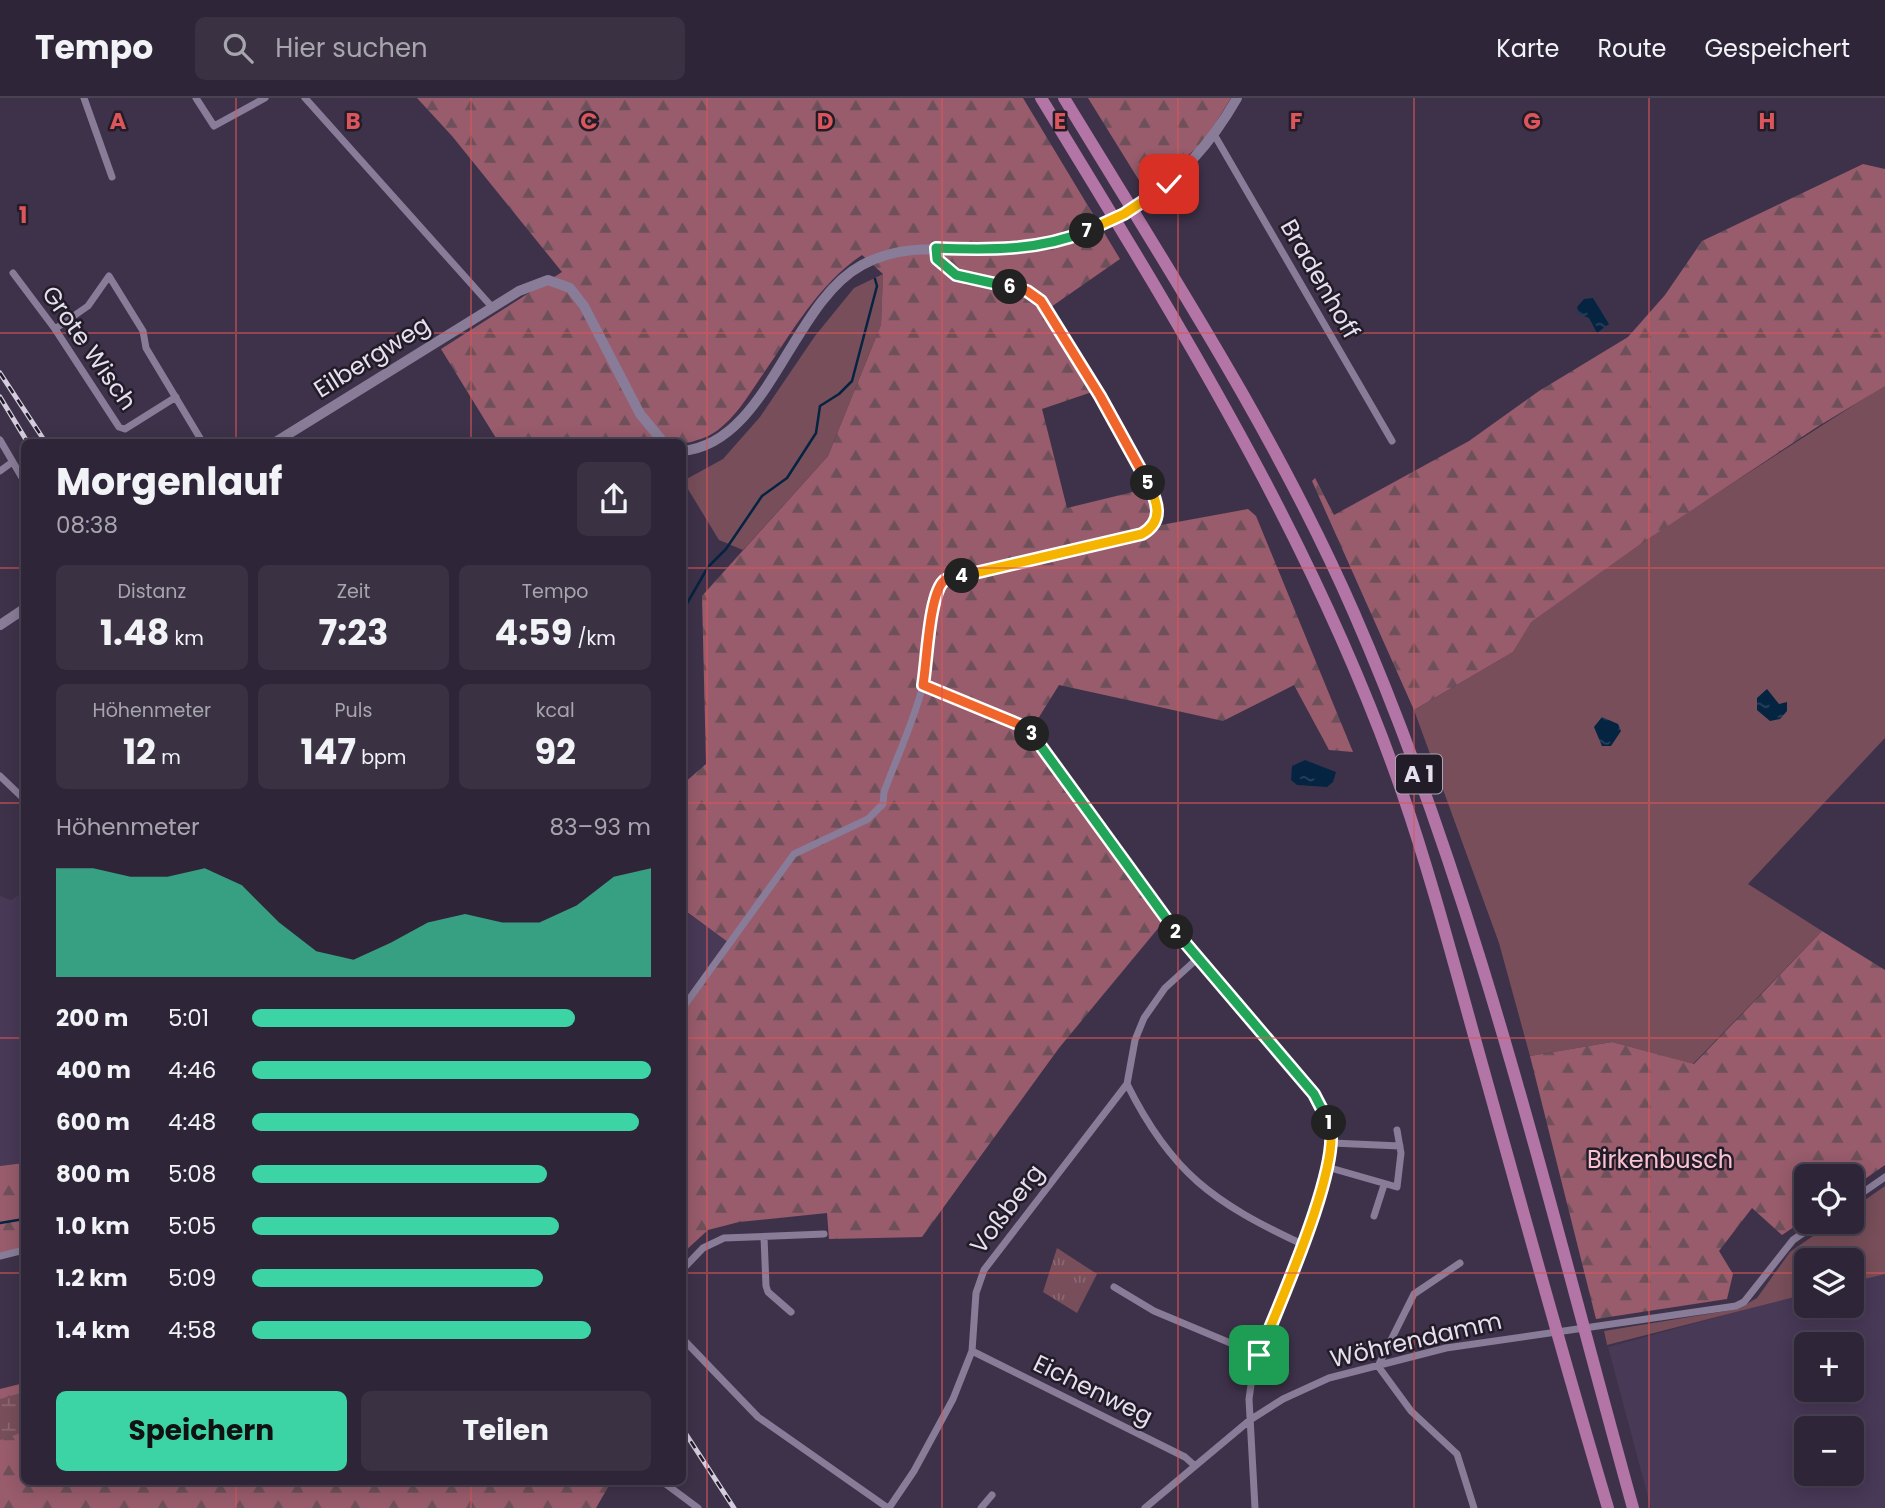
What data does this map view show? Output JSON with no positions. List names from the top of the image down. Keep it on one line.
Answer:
{"streets":{"highway":["A 1"],"main road":["Eilbergweg"],"street":["Bradenhoff","Grote Wisch","Voßberg","Wöhrendamm","Eichenweg"]},"crossings":[["Voßberg","Eichenweg"],["Wöhrendamm","Eichenweg"]],"parks":["Birkenbusch"],"page":{"header":"Tempo","search":"Hier suchen","nav":["Karte","Route","Gespeichert"],"pins":["7","6","5","4","3","2","1"],"heading":["Morgenlauf","08:38"],"stats":[["Distanz","1.48 km"],["Zeit","7:23"],["Tempo","4:59 /km"],["Höhenmeter","12 m"],["Puls","147 bpm"],["kcal","92"]],"chart":["Höhenmeter","83–93 m"],"list":[{"name":"200 m","note":"5:01"},{"name":"400 m","note":"4:46"},{"name":"600 m","note":"4:48"},{"name":"800 m","note":"5:08"},{"name":"1.0 km","note":"5:05"},{"name":"1.2 km","note":"5:09"},{"name":"1.4 km","note":"4:58"}],"map_buttons":["+","−"],"buttons":["Speichern","Teilen"]},"grid":{"columns":["A","B","C","D","E","F","G","H"],"rows":["1"]}}
